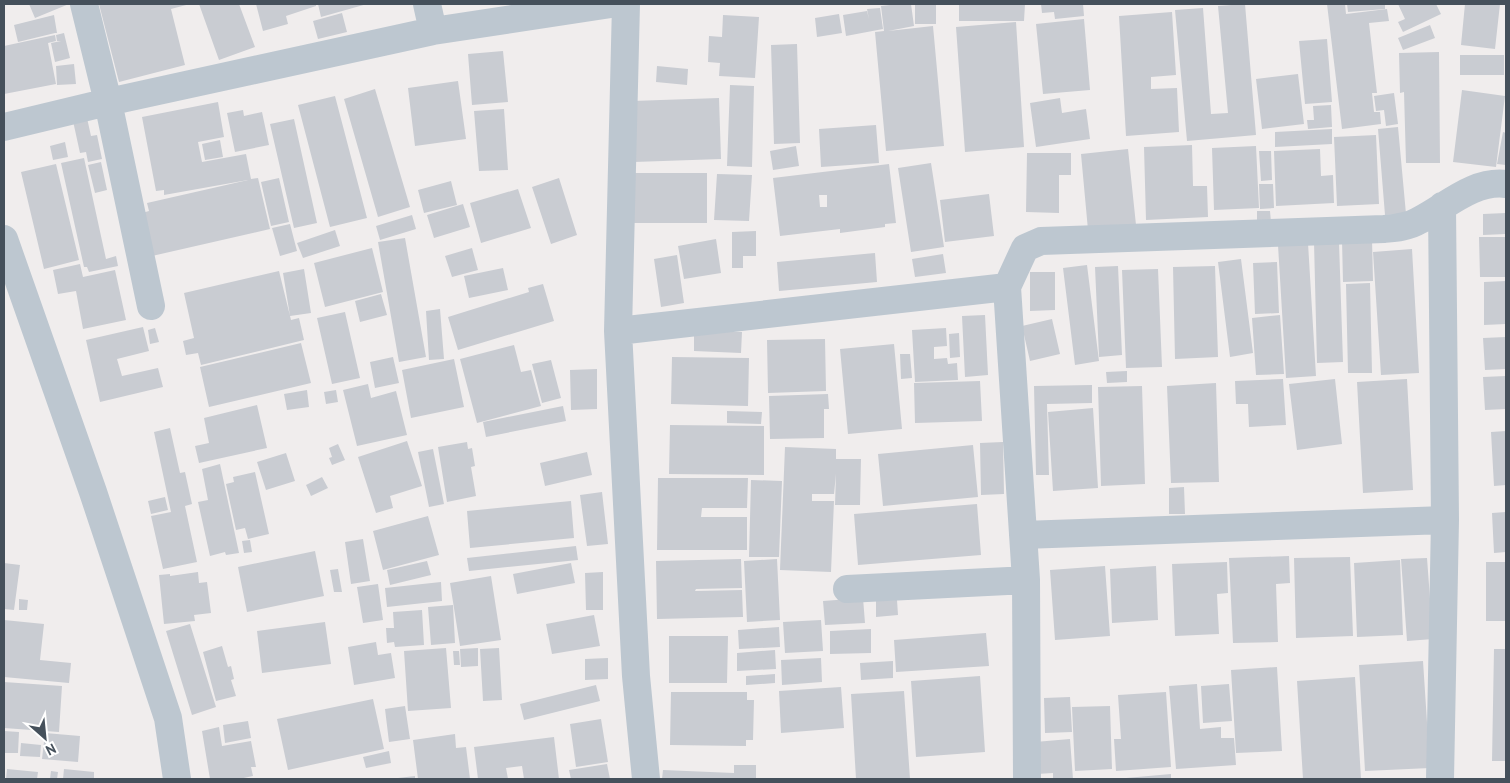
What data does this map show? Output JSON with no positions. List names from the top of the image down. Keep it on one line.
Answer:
{"north":"bottom right"}
